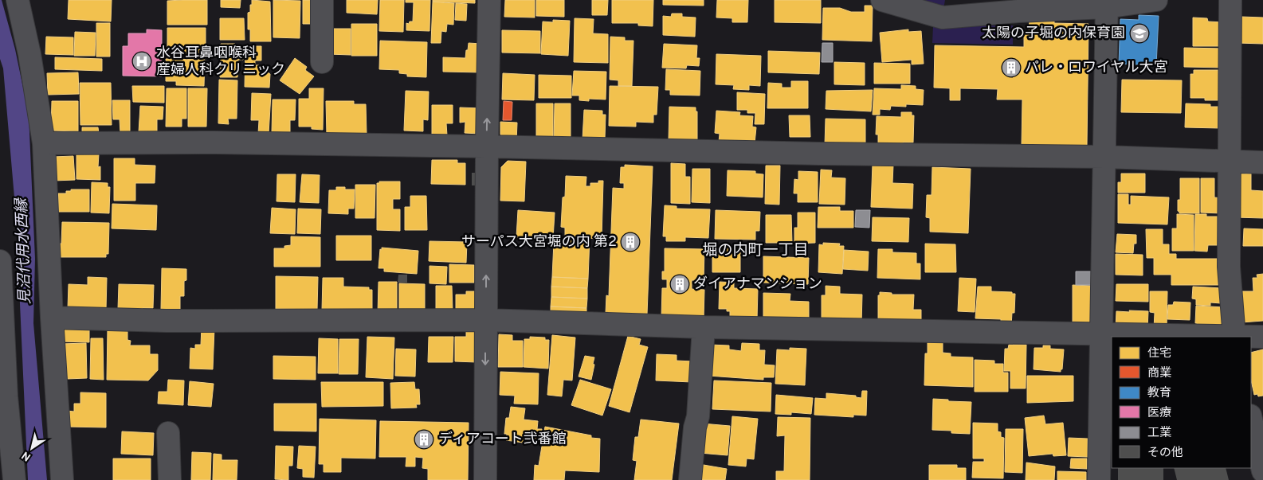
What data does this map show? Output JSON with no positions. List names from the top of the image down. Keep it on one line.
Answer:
{"districts":["堀の内町一丁目"],"water":["見沼代用水西縁"],"places":{"school or university":["太陽の子堀の内保育園"],"hospital":["水谷耳鼻咽喉科 産婦人科クリニック"],"building":["パレ・ロワイヤル大宮","サーパス大宮堀の内 第2","ダイアナマンション","ディアコート弐番館"]},"legend":["住宅","商業","教育","医療","工業","その他"],"north":"bottom left"}
